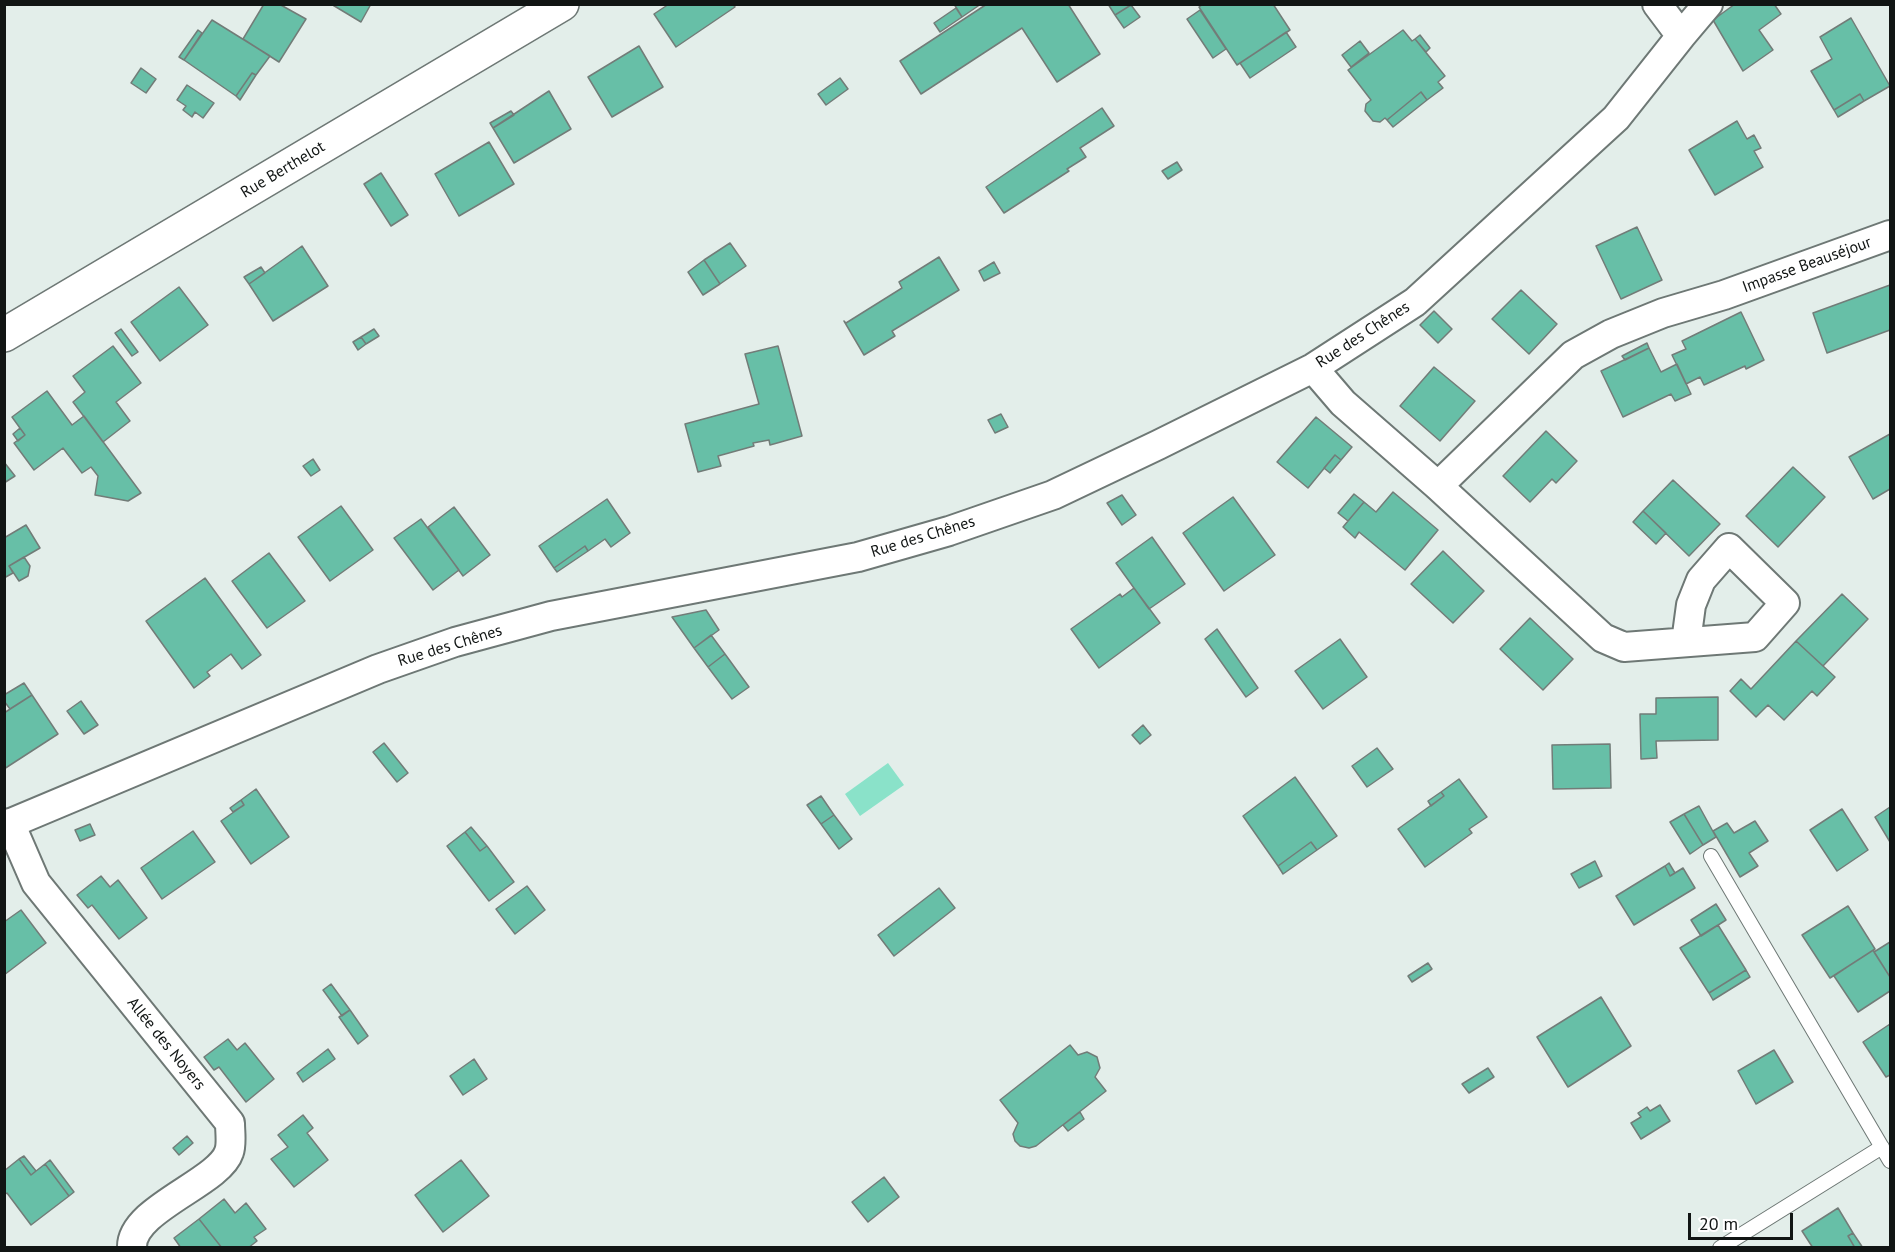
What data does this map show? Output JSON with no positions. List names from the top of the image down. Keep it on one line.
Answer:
{"streets":{"street":["Rue Berthelot","Impasse Beauséjour","Rue des Chênes","Allée des Noyers"]},"crossings":[["Rue des Chênes","Allée des Noyers"]],"scale_bar":"20 m"}
